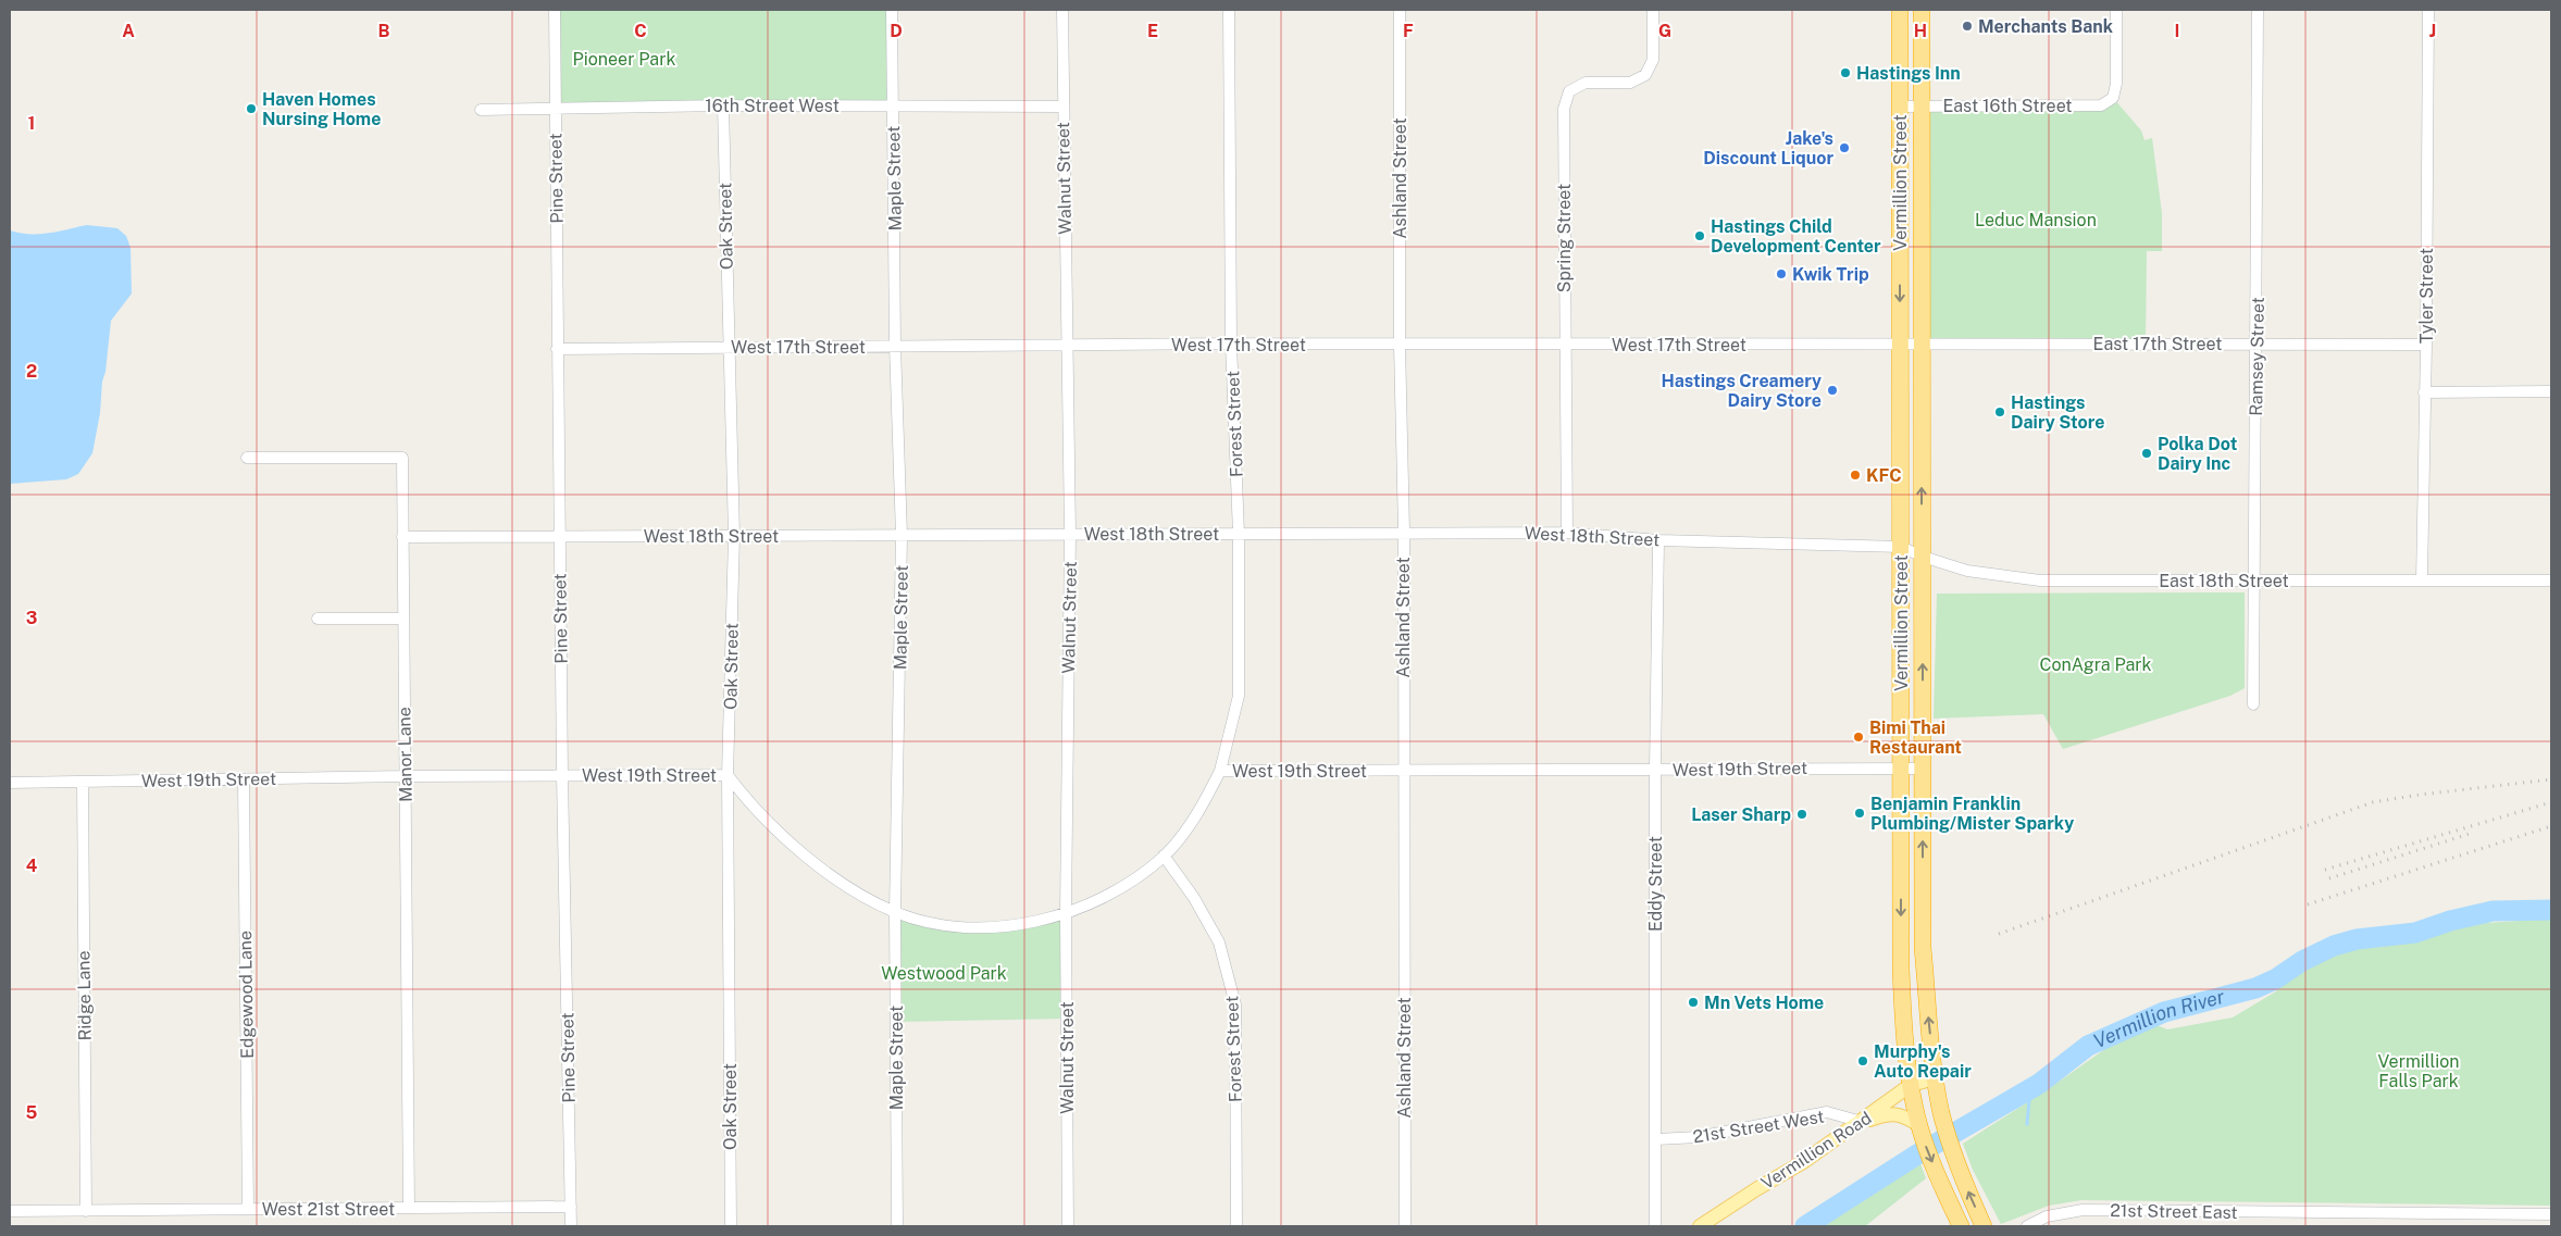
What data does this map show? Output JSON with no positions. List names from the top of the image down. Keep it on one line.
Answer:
{"streets":{"highway":["Vermillion Street"],"main road":["Vermillion Road"],"street":["16th Street West","East 16th Street","Pine Street","Maple Street","Walnut Street","Ashland Street","Oak Street","Spring Street","Tyler Street","East 17th Street","West 17th Street","Ramsey Street","Forest Street","West 18th Street","East 18th Street","Manor Lane","West 19th Street","Eddy Street","Edgewood Lane","Ridge Lane","21st Street West","West 21st Street","21st Street East"]},"crossings":[["16th Street West","Pine Street"],["16th Street West","Maple Street"],["16th Street West","Walnut Street"],["16th Street West","Oak Street"],["East 16th Street","Vermillion Street"],["Pine Street","West 17th Street"],["Pine Street","West 18th Street"],["Pine Street","West 19th Street"],["Pine Street","West 21st Street"],["Maple Street","West 17th Street"],["Maple Street","West 18th Street"],["Maple Street","West 19th Street"],["Walnut Street","West 17th Street"],["Walnut Street","West 18th Street"],["Walnut Street","West 19th Street"],["Ashland Street","West 17th Street"],["Ashland Street","West 18th Street"],["Ashland Street","West 19th Street"],["Vermillion Street","East 17th Street"],["Vermillion Street","West 17th Street"],["Vermillion Street","West 18th Street"],["Vermillion Street","East 18th Street"],["Vermillion Street","West 19th Street"],["Vermillion Street","Vermillion Road"],["Oak Street","West 17th Street"],["Oak Street","West 18th Street"],["Oak Street","West 19th Street"],["Spring Street","West 17th Street"],["Spring Street","West 18th Street"],["Tyler Street","East 17th Street"],["Tyler Street","East 18th Street"],["East 17th Street","West 17th Street"],["East 17th Street","Ramsey Street"],["West 17th Street","Forest Street"],["Ramsey Street","East 18th Street"],["Forest Street","West 18th Street"],["Forest Street","West 19th Street"],["West 18th Street","East 18th Street"],["West 18th Street","Manor Lane"],["West 18th Street","Eddy Street"],["Manor Lane","West 19th Street"],["Manor Lane","West 21st Street"],["West 19th Street","Eddy Street"],["West 19th Street","Edgewood Lane"],["West 19th Street","Ridge Lane"],["Eddy Street","21st Street West"],["Edgewood Lane","West 21st Street"],["Ridge Lane","West 21st Street"],["21st Street West","Vermillion Road"]],"water":["Vermillion River"],"parks":["Pioneer Park","Leduc Mansion","ConAgra Park","Westwood Park","Vermillion Falls Park"],"places":["Merchants Bank","Hastings Inn","Haven Homes Nursing Home","Jake's Discount Liquor","Hastings Child Development Center","Kwik Trip","Hastings Creamery Dairy Store","Hastings Dairy Store","Polka Dot Dairy Inc","KFC","Bimi Thai Restaurant","Benjamin Franklin Plumbing/Mister Sparky","Laser Sharp","Mn Vets Home","Murphy's Auto Repair"],"grid":{"columns":["A","B","C","D","E","F","G","H","I","J"],"rows":["1","2","3","4","5"]}}
